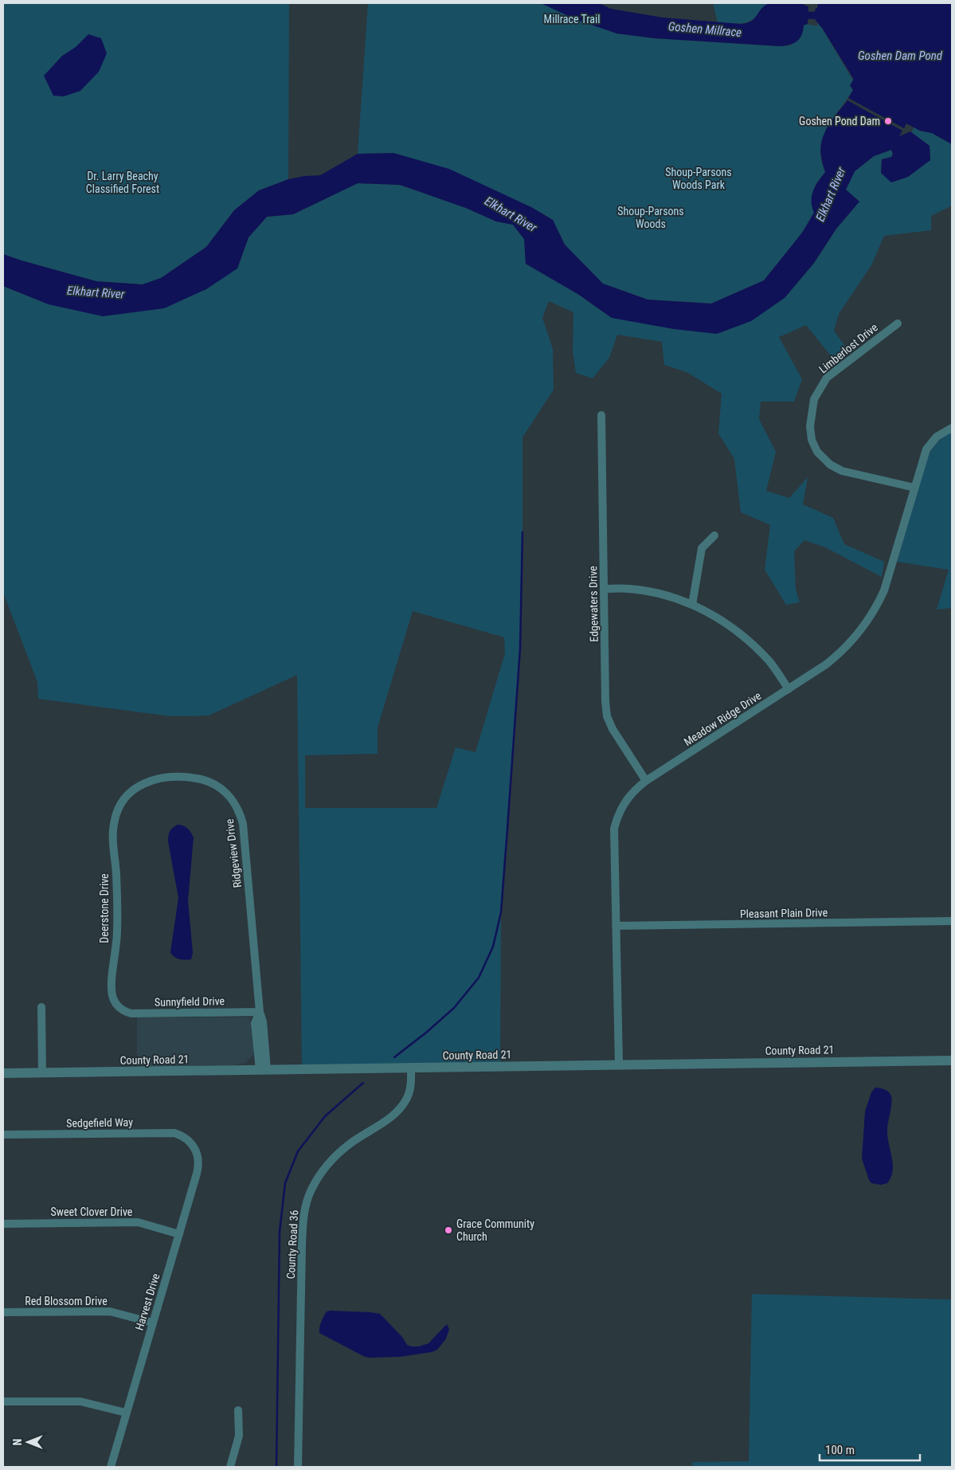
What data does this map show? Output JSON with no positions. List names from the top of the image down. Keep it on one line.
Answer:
{"streets":{"street":["Limberlost Drive","Edgewaters Drive","Meadow Ridge Drive","Ridgeview Drive","Deerstone Drive","Pleasant Plain Drive","Sunnyfield Drive","County Road 21","Sedgefield Way","Sweet Clover Drive","County Road 36","Red Blossom Drive","Harvest Drive"]},"crossings":[["Limberlost Drive","Meadow Ridge Drive"],["Edgewaters Drive","Meadow Ridge Drive"],["Meadow Ridge Drive","Pleasant Plain Drive"],["Meadow Ridge Drive","County Road 21"],["Ridgeview Drive","Deerstone Drive"],["Ridgeview Drive","Sunnyfield Drive"],["Ridgeview Drive","County Road 21"],["Deerstone Drive","Sunnyfield Drive"],["County Road 21","County Road 36"],["Sedgefield Way","Harvest Drive"],["Sweet Clover Drive","Harvest Drive"],["Red Blossom Drive","Harvest Drive"]],"water":["Goshen Millrace","Goshen Dam Pond","Elkhart River"],"parks":["Millrace Trail","Shoup-Parsons Woods Park","Dr. Larry Beachy Classified Forest","Shoup-Parsons Woods"],"places":["Goshen Pond Dam","Grace Community Church"],"scale_bar":"100 m","north":"left"}
